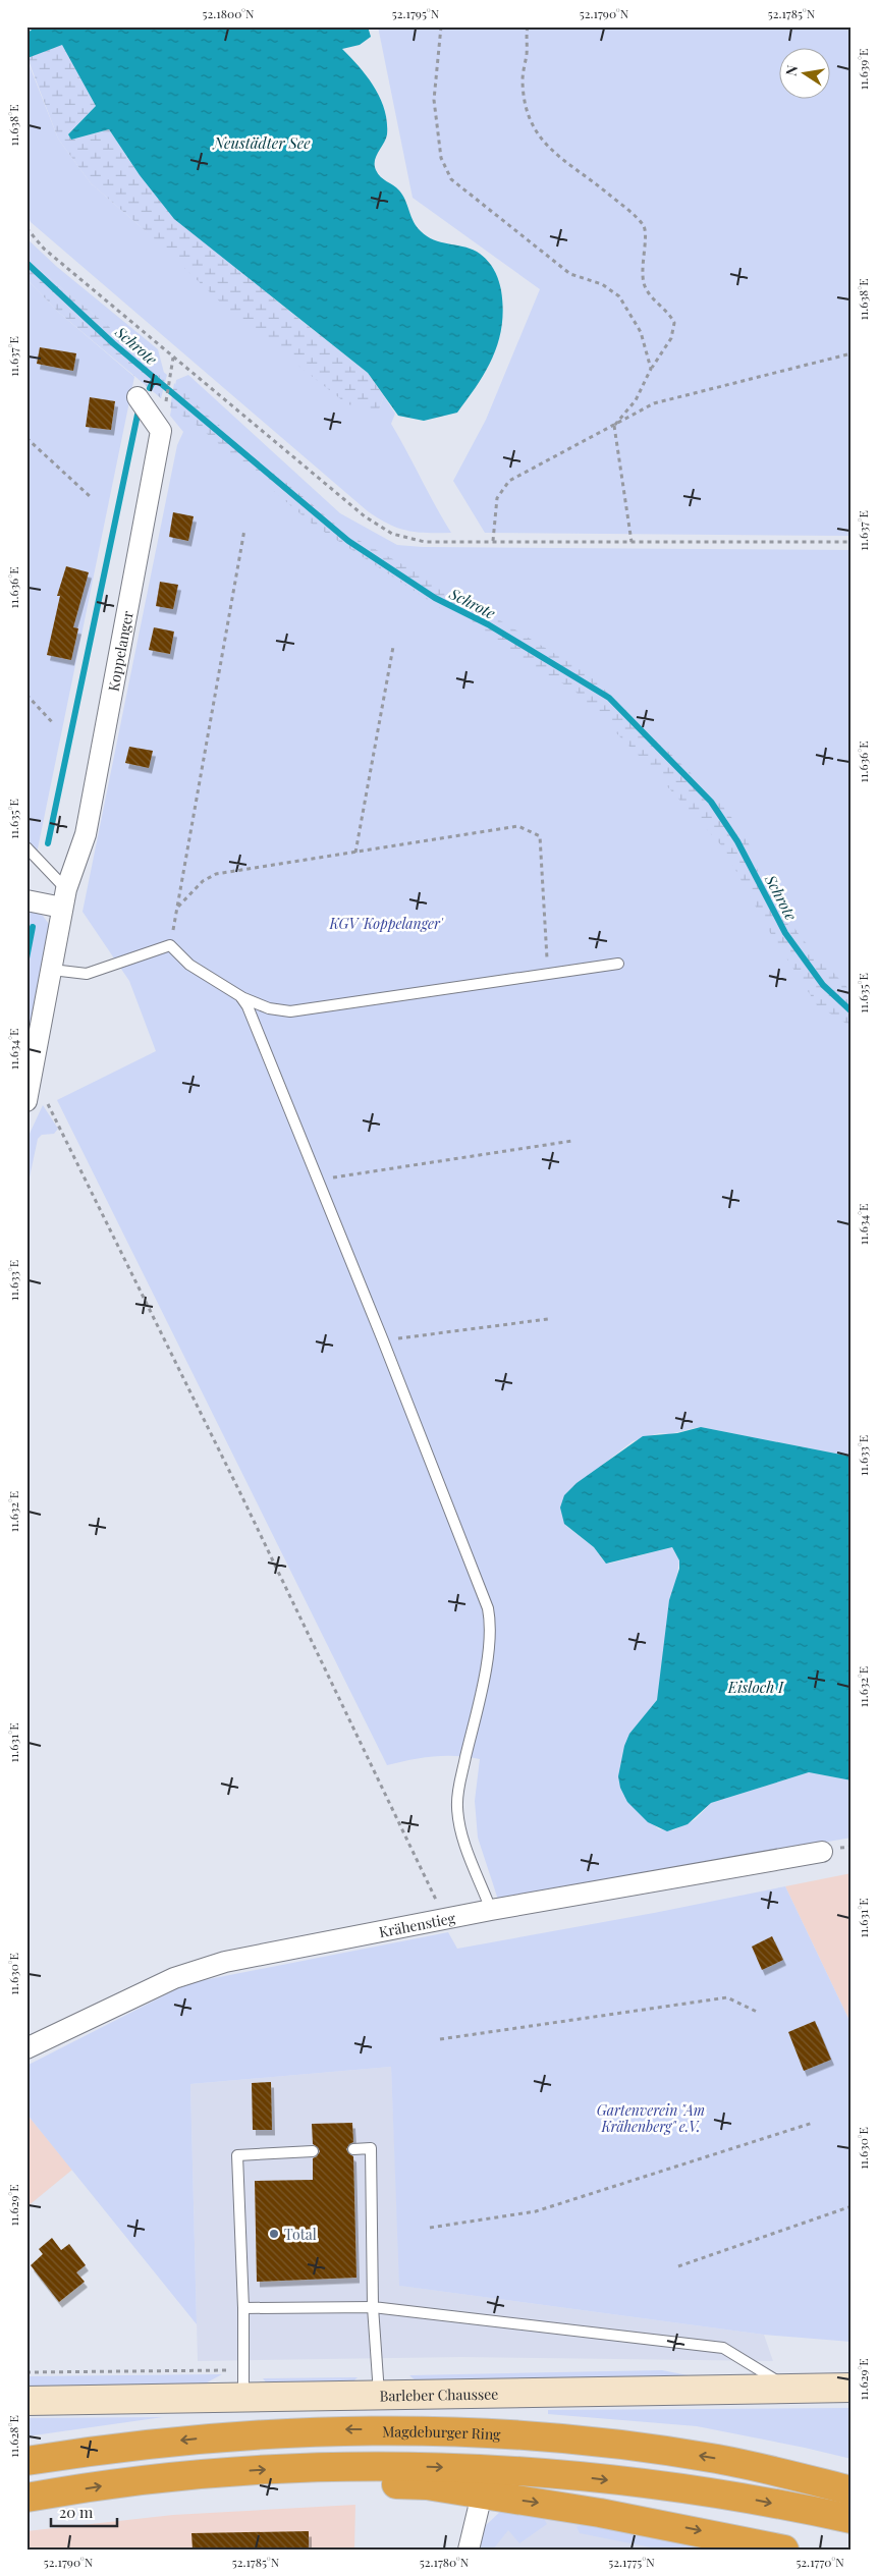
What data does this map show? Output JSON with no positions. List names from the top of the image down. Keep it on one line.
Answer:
{"streets":{"highway":["Magdeburger Ring"],"street":["Koppelanger","Krähenstieg","Barleber Chaussee"]},"water":["Neustädter See","Schrote","Eisloch I"],"parks":["KGV 'Koppelanger'","Gartenverein \"Am Krähenberg\" e.V."],"places":["Total"],"scale_bar":"20 m","north":"left","coordinates":["52.1800°N","52.1795°N","52.1790°N","52.1785°N","11.639°E","11.638°E","11.637°E","11.636°E","11.635°E","11.634°E","11.633°E","11.632°E","11.631°E","11.630°E","11.629°E","11.628°E","52.1780°N","52.1775°N","52.1770°N"]}
